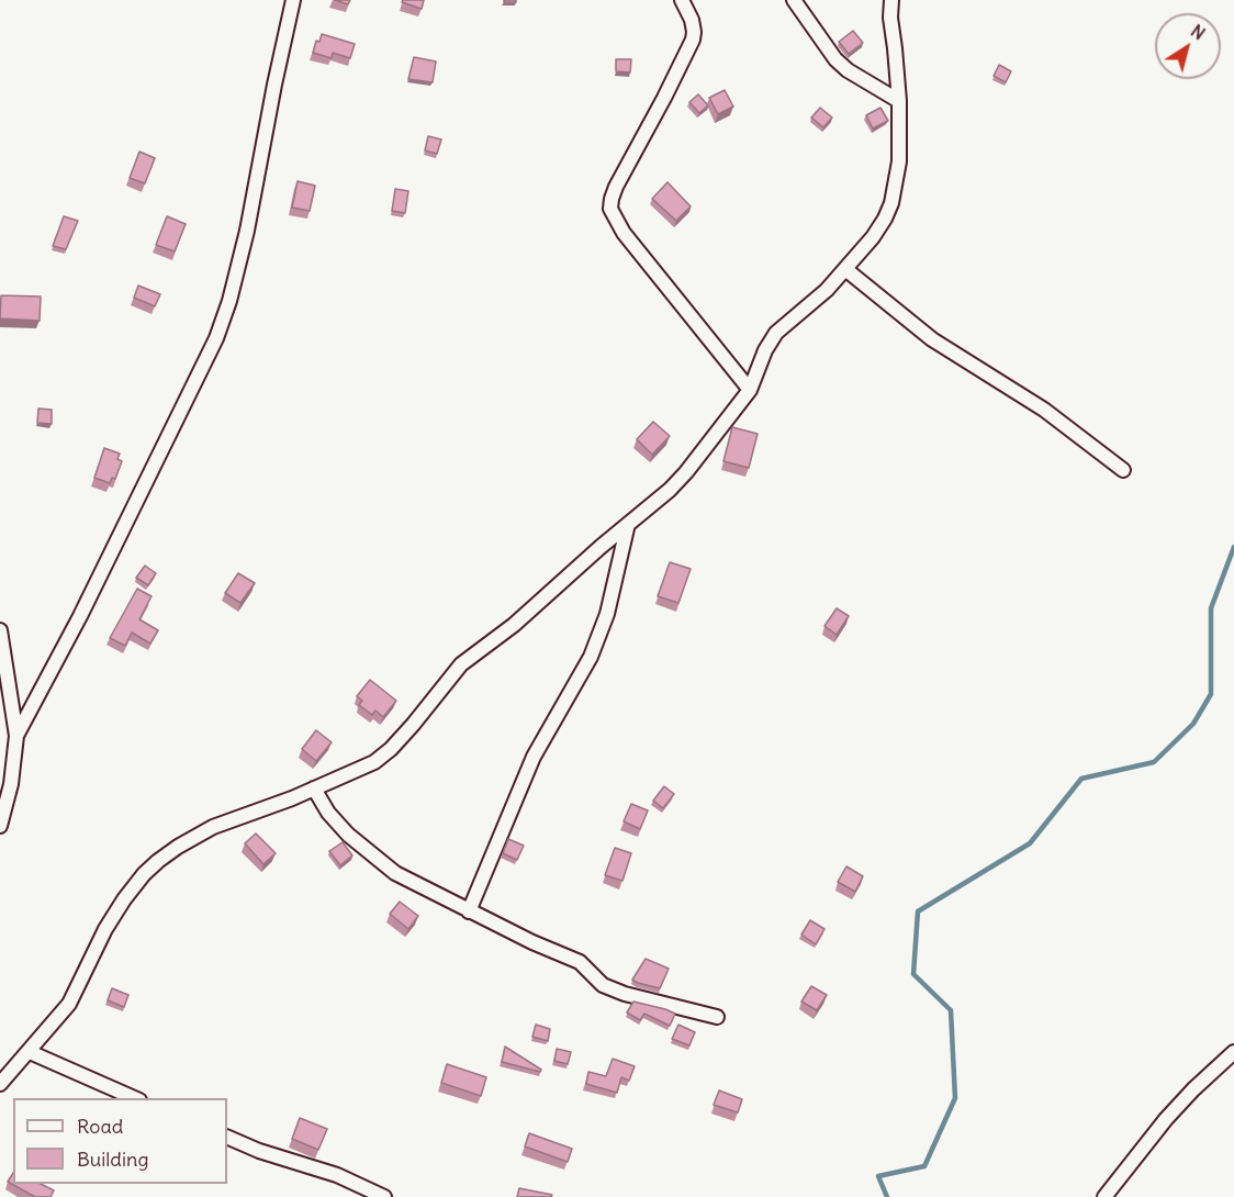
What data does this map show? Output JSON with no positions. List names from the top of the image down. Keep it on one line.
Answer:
{"legend":["Road","Building"],"north":"top right"}
